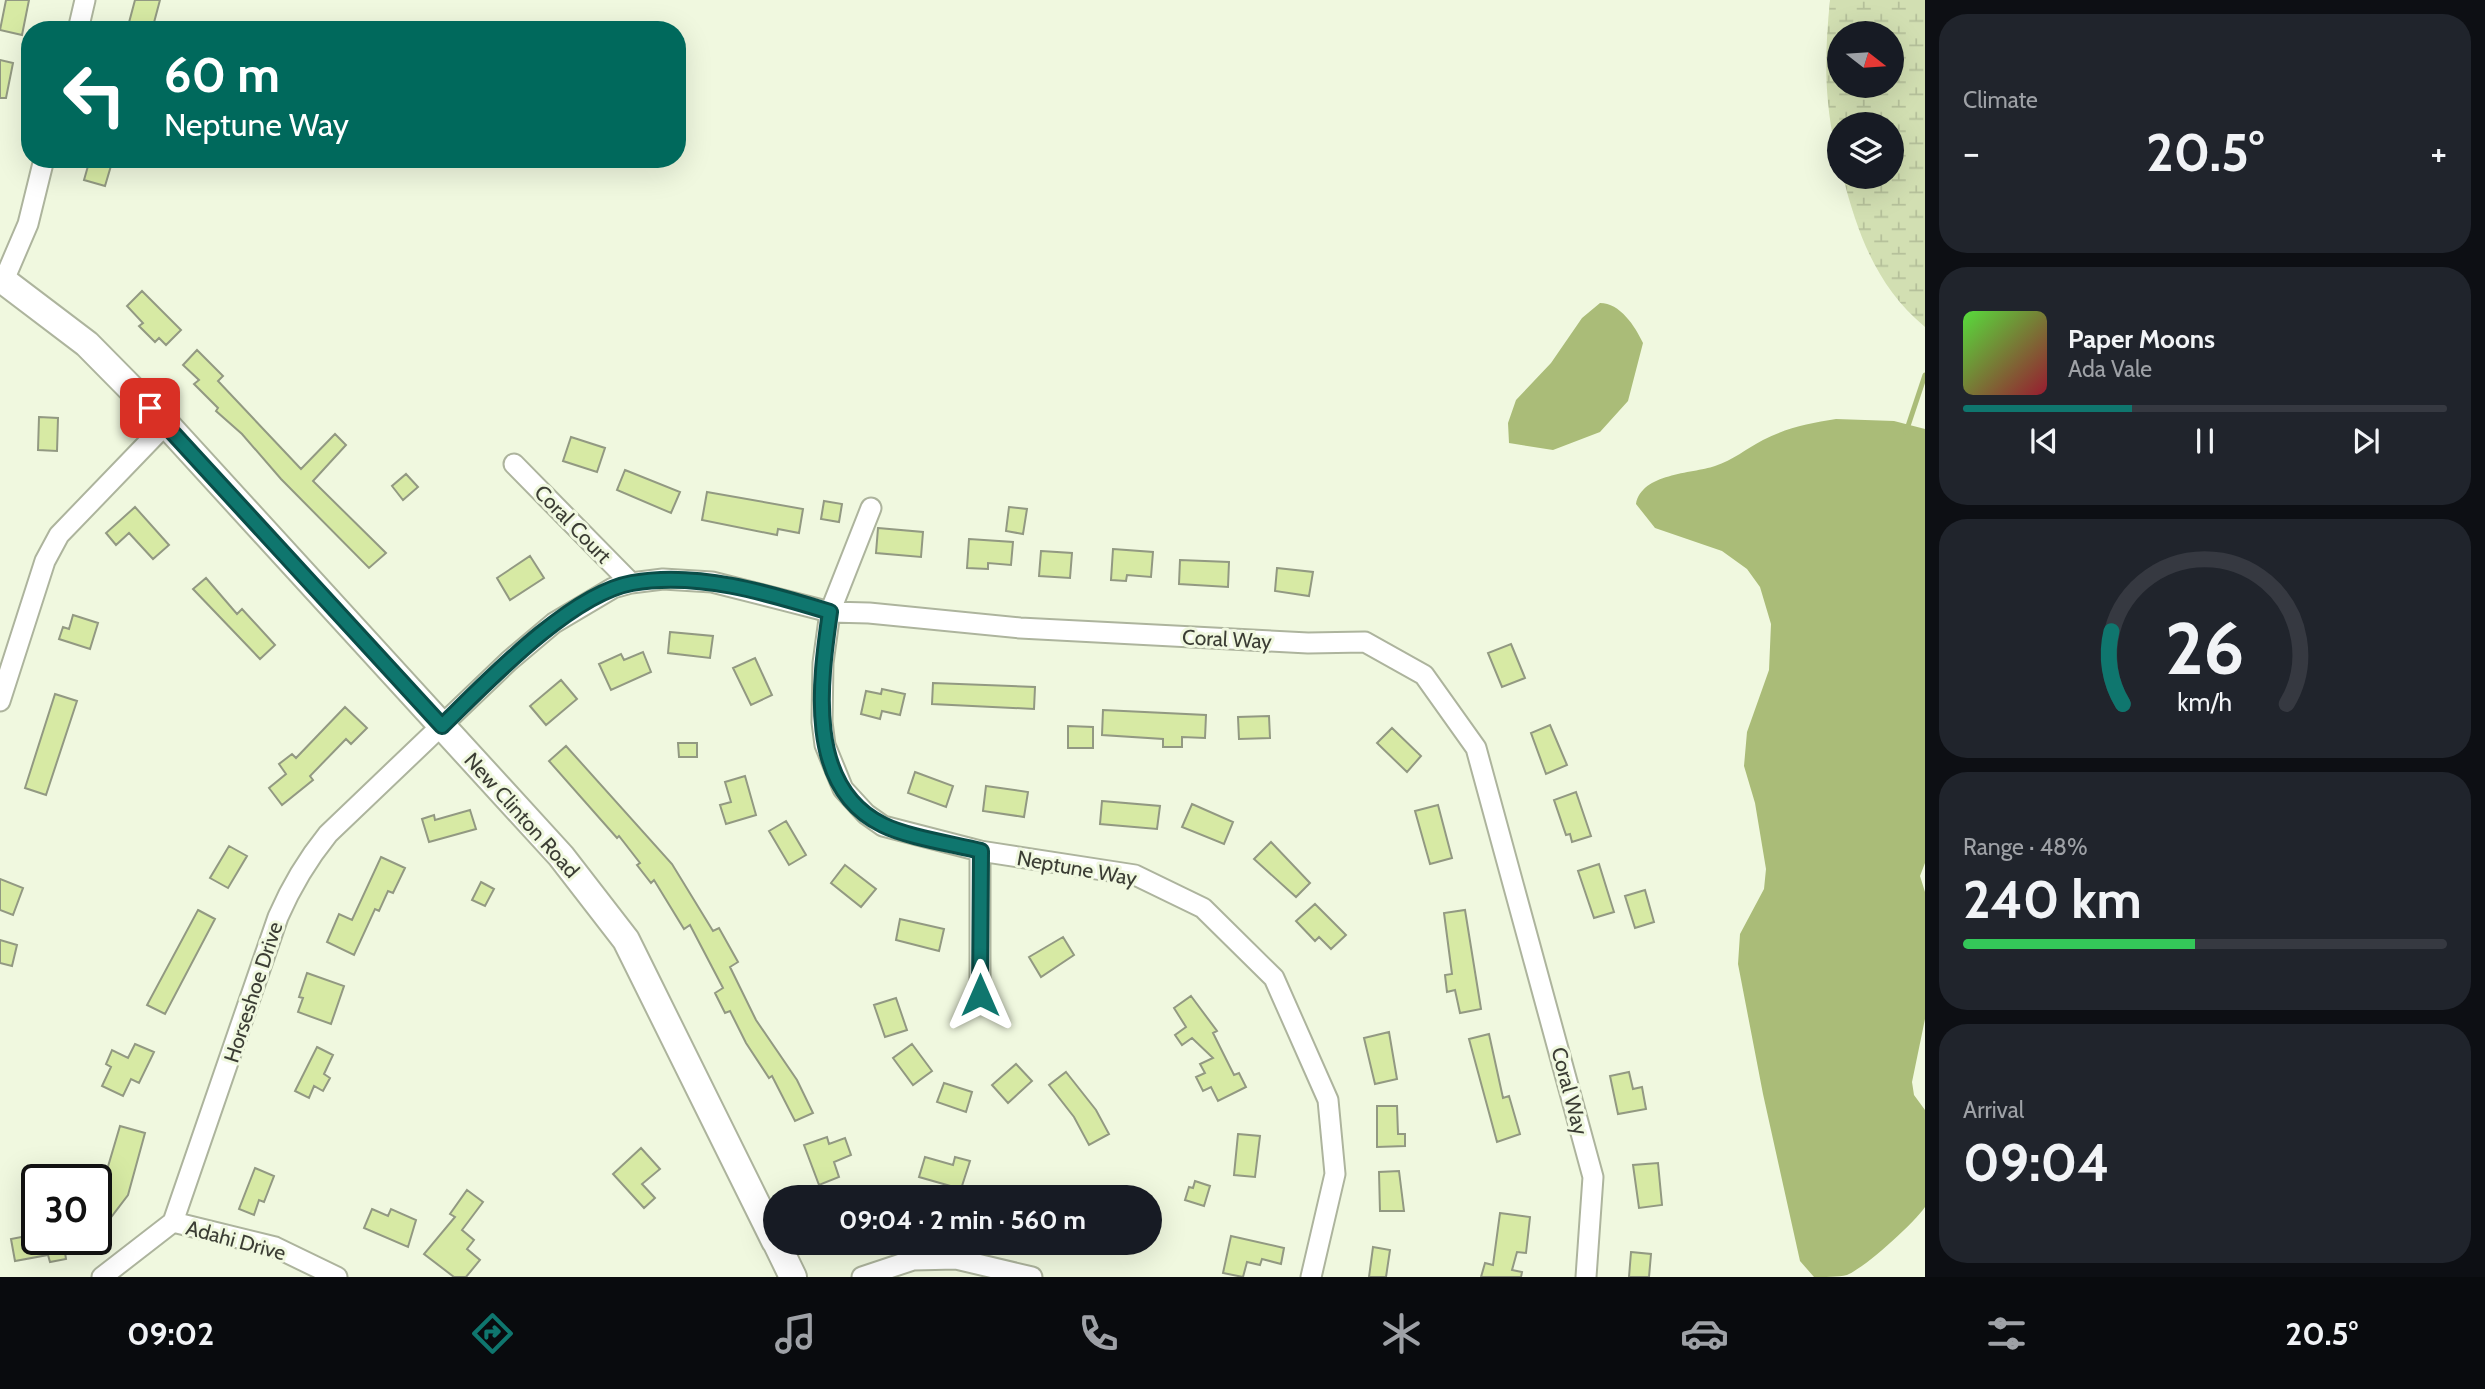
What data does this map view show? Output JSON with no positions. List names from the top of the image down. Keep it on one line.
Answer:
{"streets":{"street":["Coral Court","Coral Way","New Clinton Road","Neptune Way","Horseshoe Drive","Adahi Drive"]},"crossings":[["Coral Court","Coral Way"],["Coral Way","New Clinton Road"],["Coral Way","Neptune Way"],["Coral Way","Horseshoe Drive"],["New Clinton Road","Horseshoe Drive"],["Horseshoe Drive","Adahi Drive"]],"north":"right","page":{"tile":["Climate",["Range · 48%","240 km"],["Arrival","09:04"]],"turn":["60 m","Neptune Way"],"heat":["−","20.5°","+"],"song":["Paper Moons","Ada Vale"],"limit":"30","trip":"09:04 · 2 min · 560 m","tabs":["09:02","20.5°"],"gauge":["26","km/h"]}}
